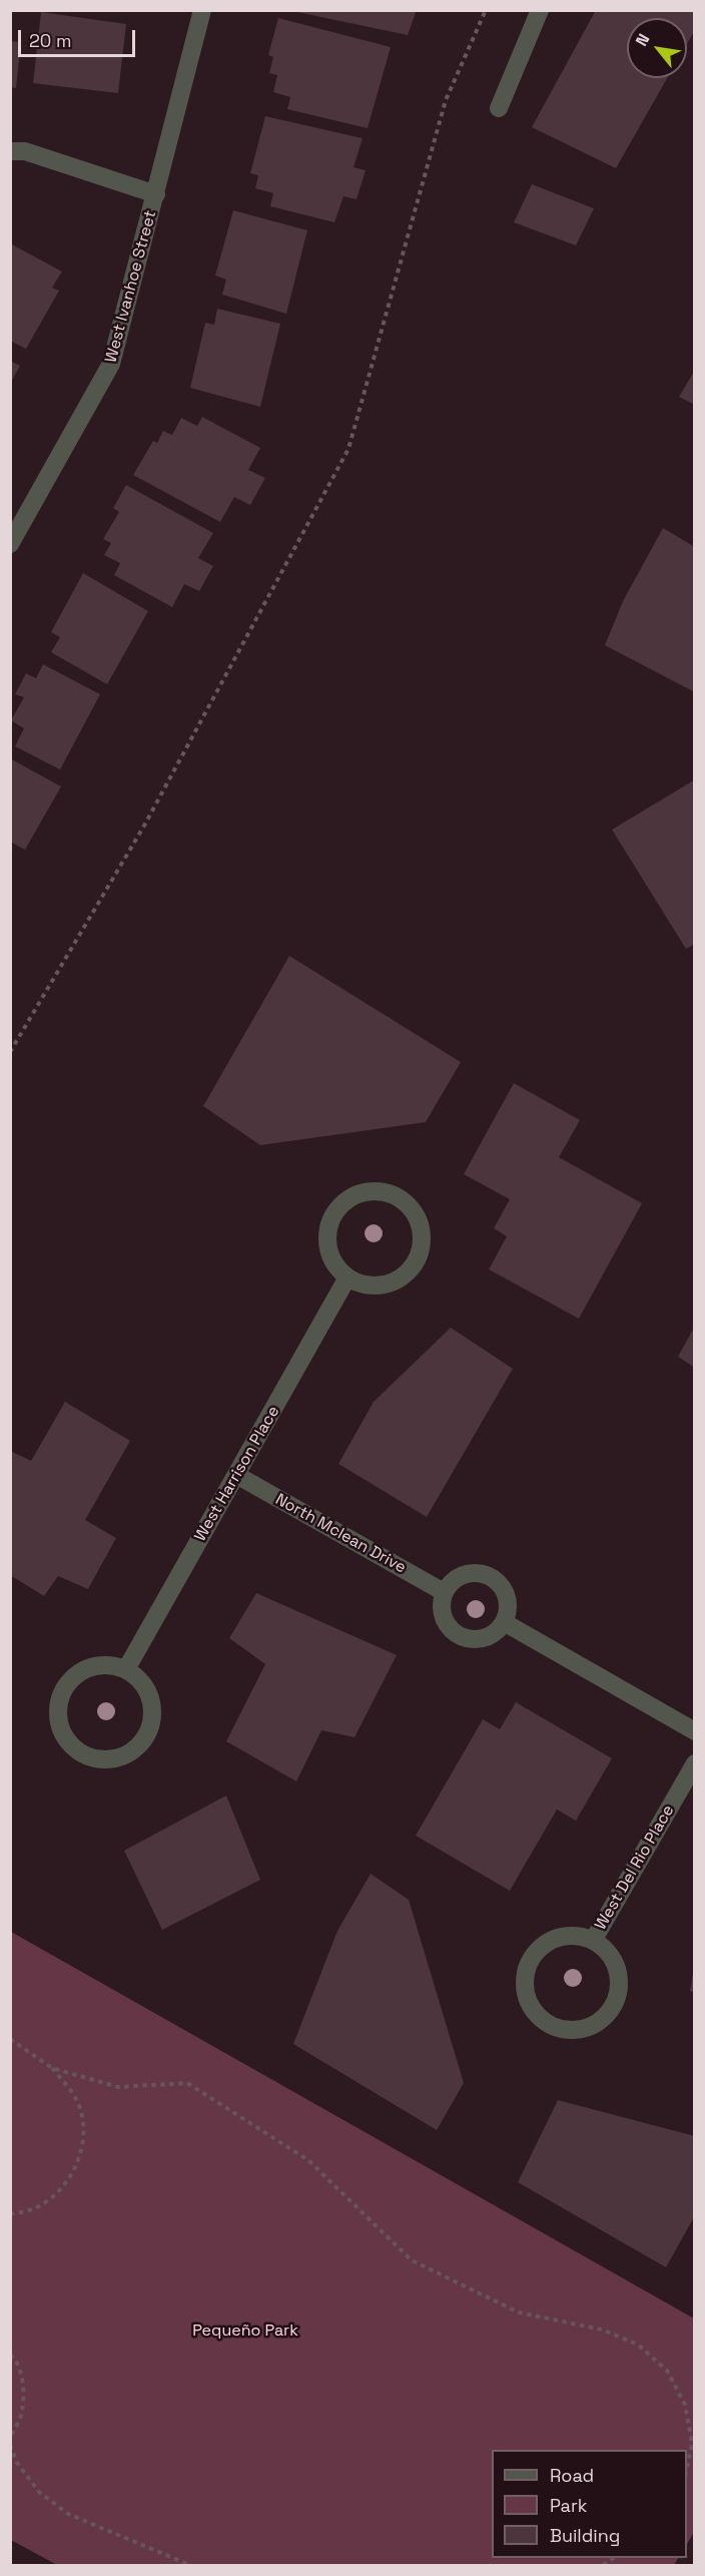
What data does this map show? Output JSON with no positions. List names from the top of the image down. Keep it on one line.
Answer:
{"streets":{"street":["West Ivanhoe Street","West Harrison Place","North Mclean Drive","West Del Rio Place"]},"crossings":[["West Harrison Place","North Mclean Drive"]],"parks":["Pequeño Park"],"legend":["Road","Park","Building"],"scale_bar":"20 m","north":"top left"}
